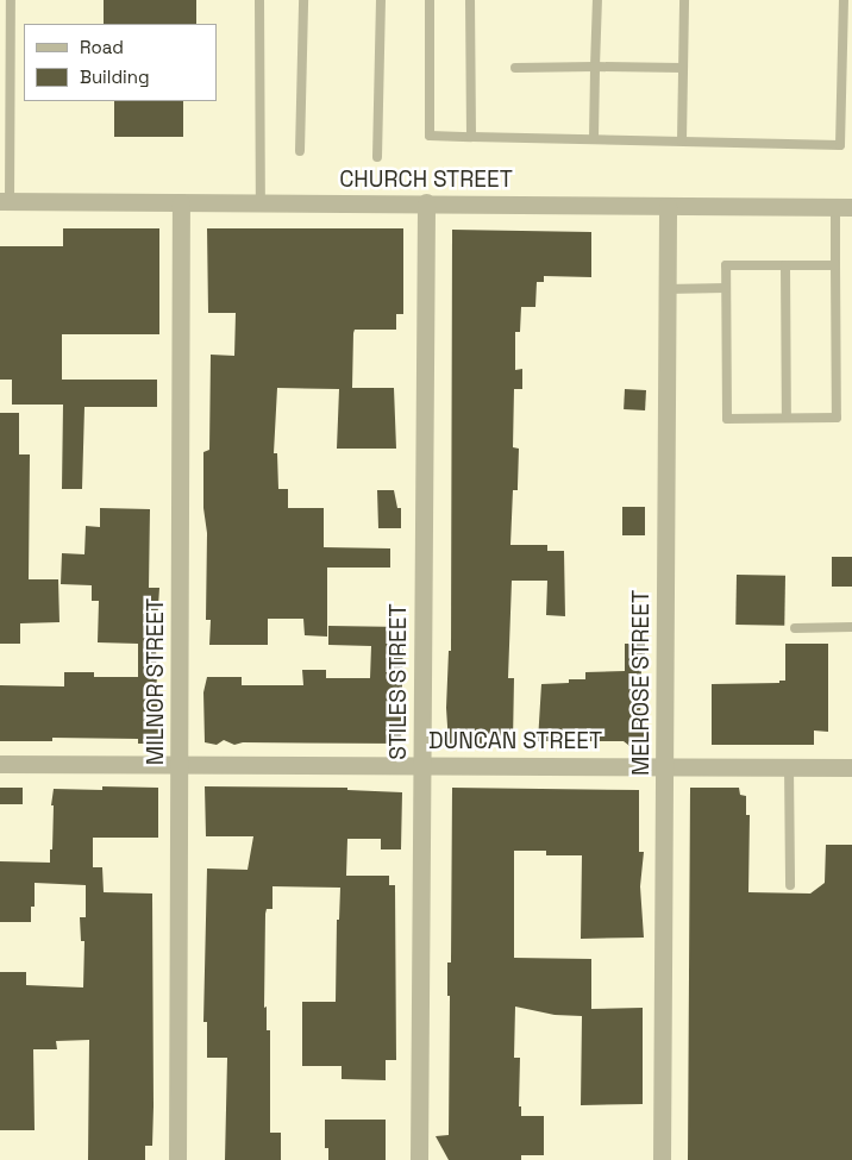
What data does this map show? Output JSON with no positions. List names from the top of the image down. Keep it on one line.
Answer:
{"streets":{"street":["CHURCH STREET","MILNOR STREET","STILES STREET","MELROSE STREET","DUNCAN STREET"]},"crossings":[["CHURCH STREET","MILNOR STREET"],["CHURCH STREET","STILES STREET"],["CHURCH STREET","MELROSE STREET"],["MILNOR STREET","DUNCAN STREET"],["STILES STREET","DUNCAN STREET"],["MELROSE STREET","DUNCAN STREET"]],"legend":["Road","Building"]}
